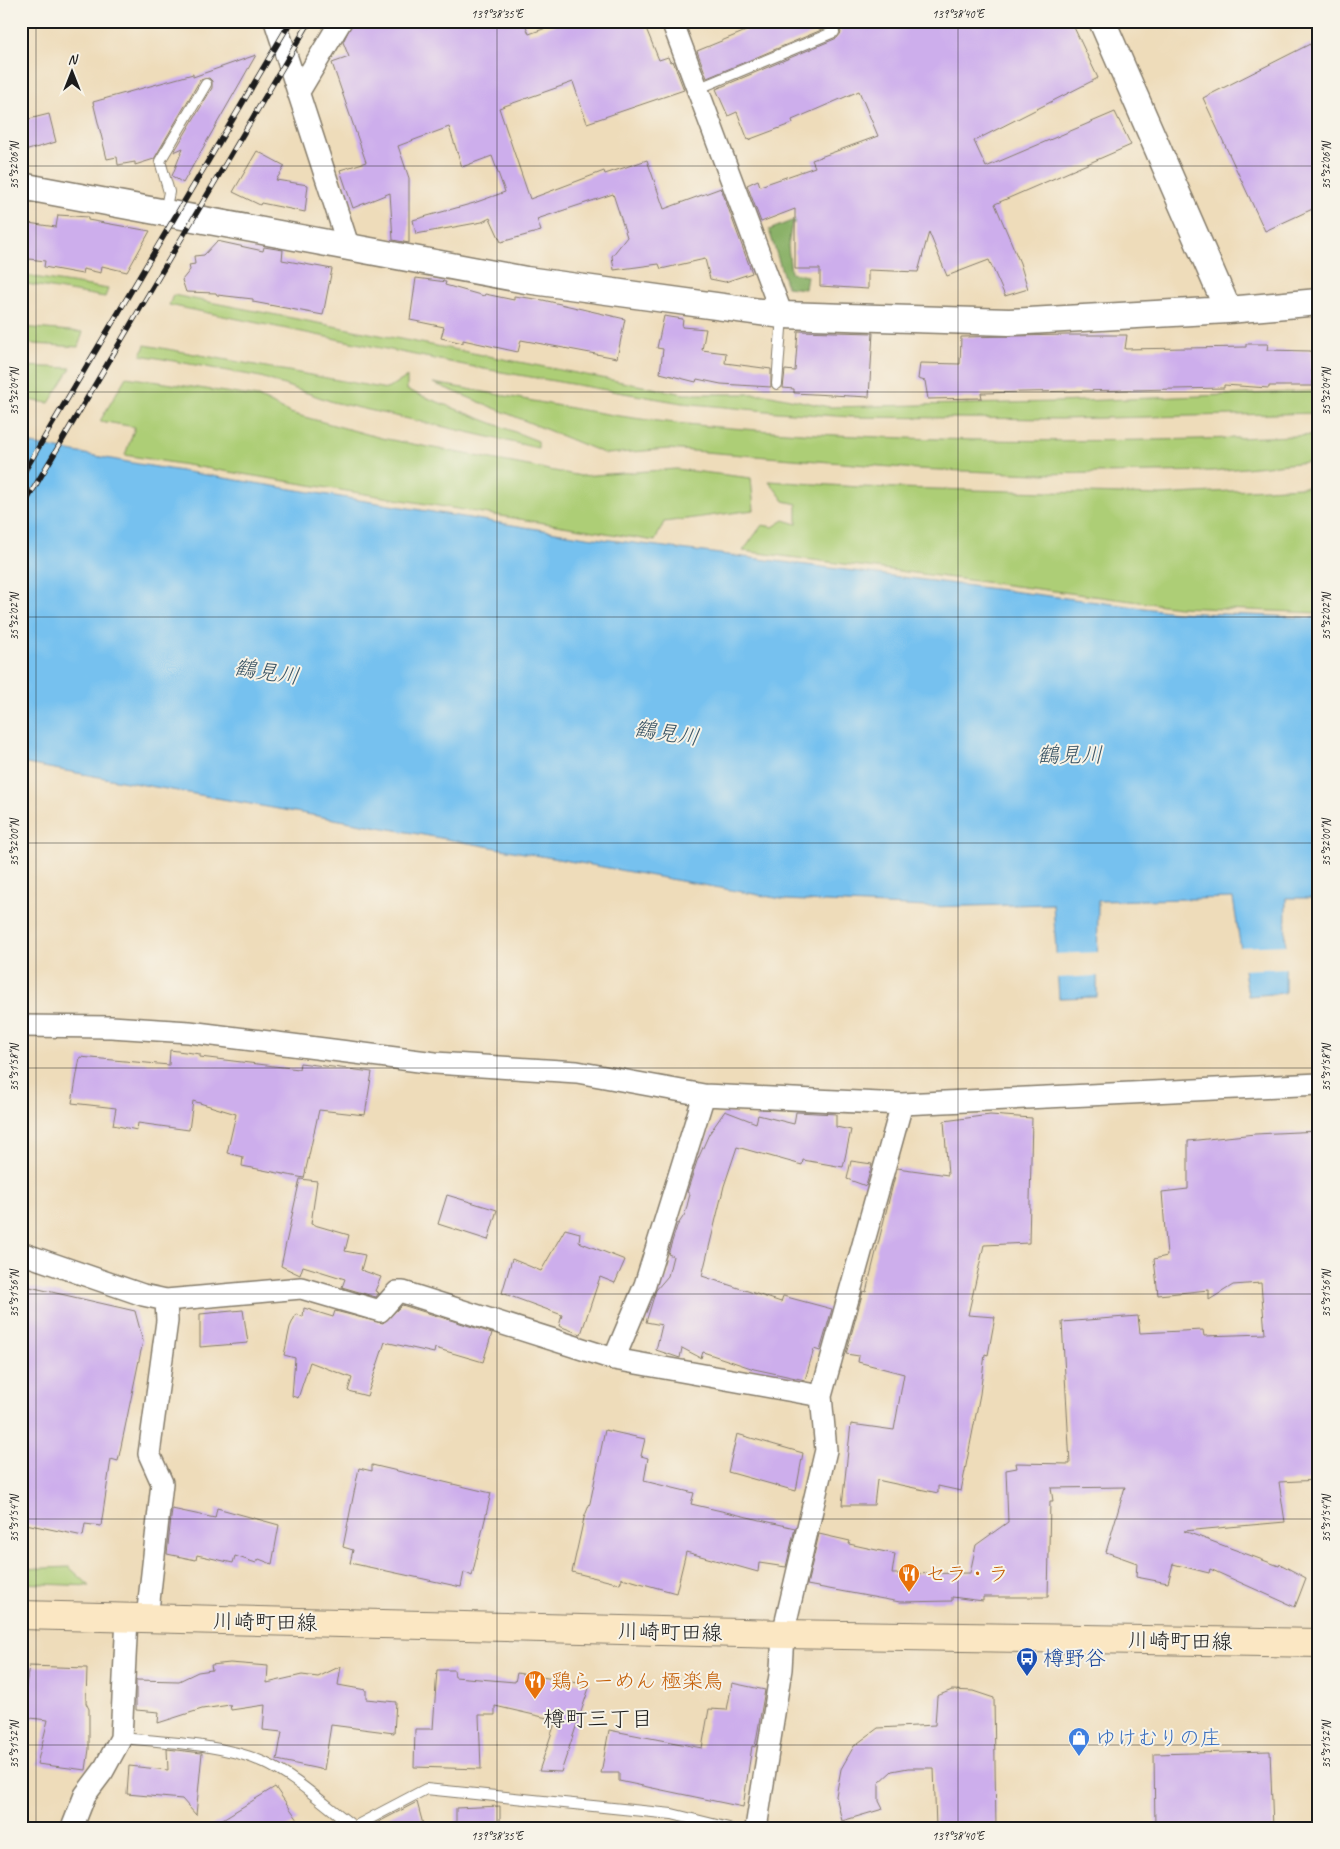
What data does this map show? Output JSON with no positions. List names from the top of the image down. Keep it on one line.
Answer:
{"streets":{"main road":["川崎町田線"]},"districts":["樽町三丁目"],"water":["鶴見川"],"places":{"restaurant":["セラ・ラ","鶏らーめん 極楽鳥"],"bus stop":["樽野谷"],"shop":["ゆけむりの庄"]},"north":"top","coordinates":["139°38'35\"E","139°38'40\"E","35°32'06\"N","35°32'04\"N","35°32'02\"N","35°32'00\"N","35°31'58\"N","35°31'56\"N","35°31'54\"N","35°31'52\"N"]}
